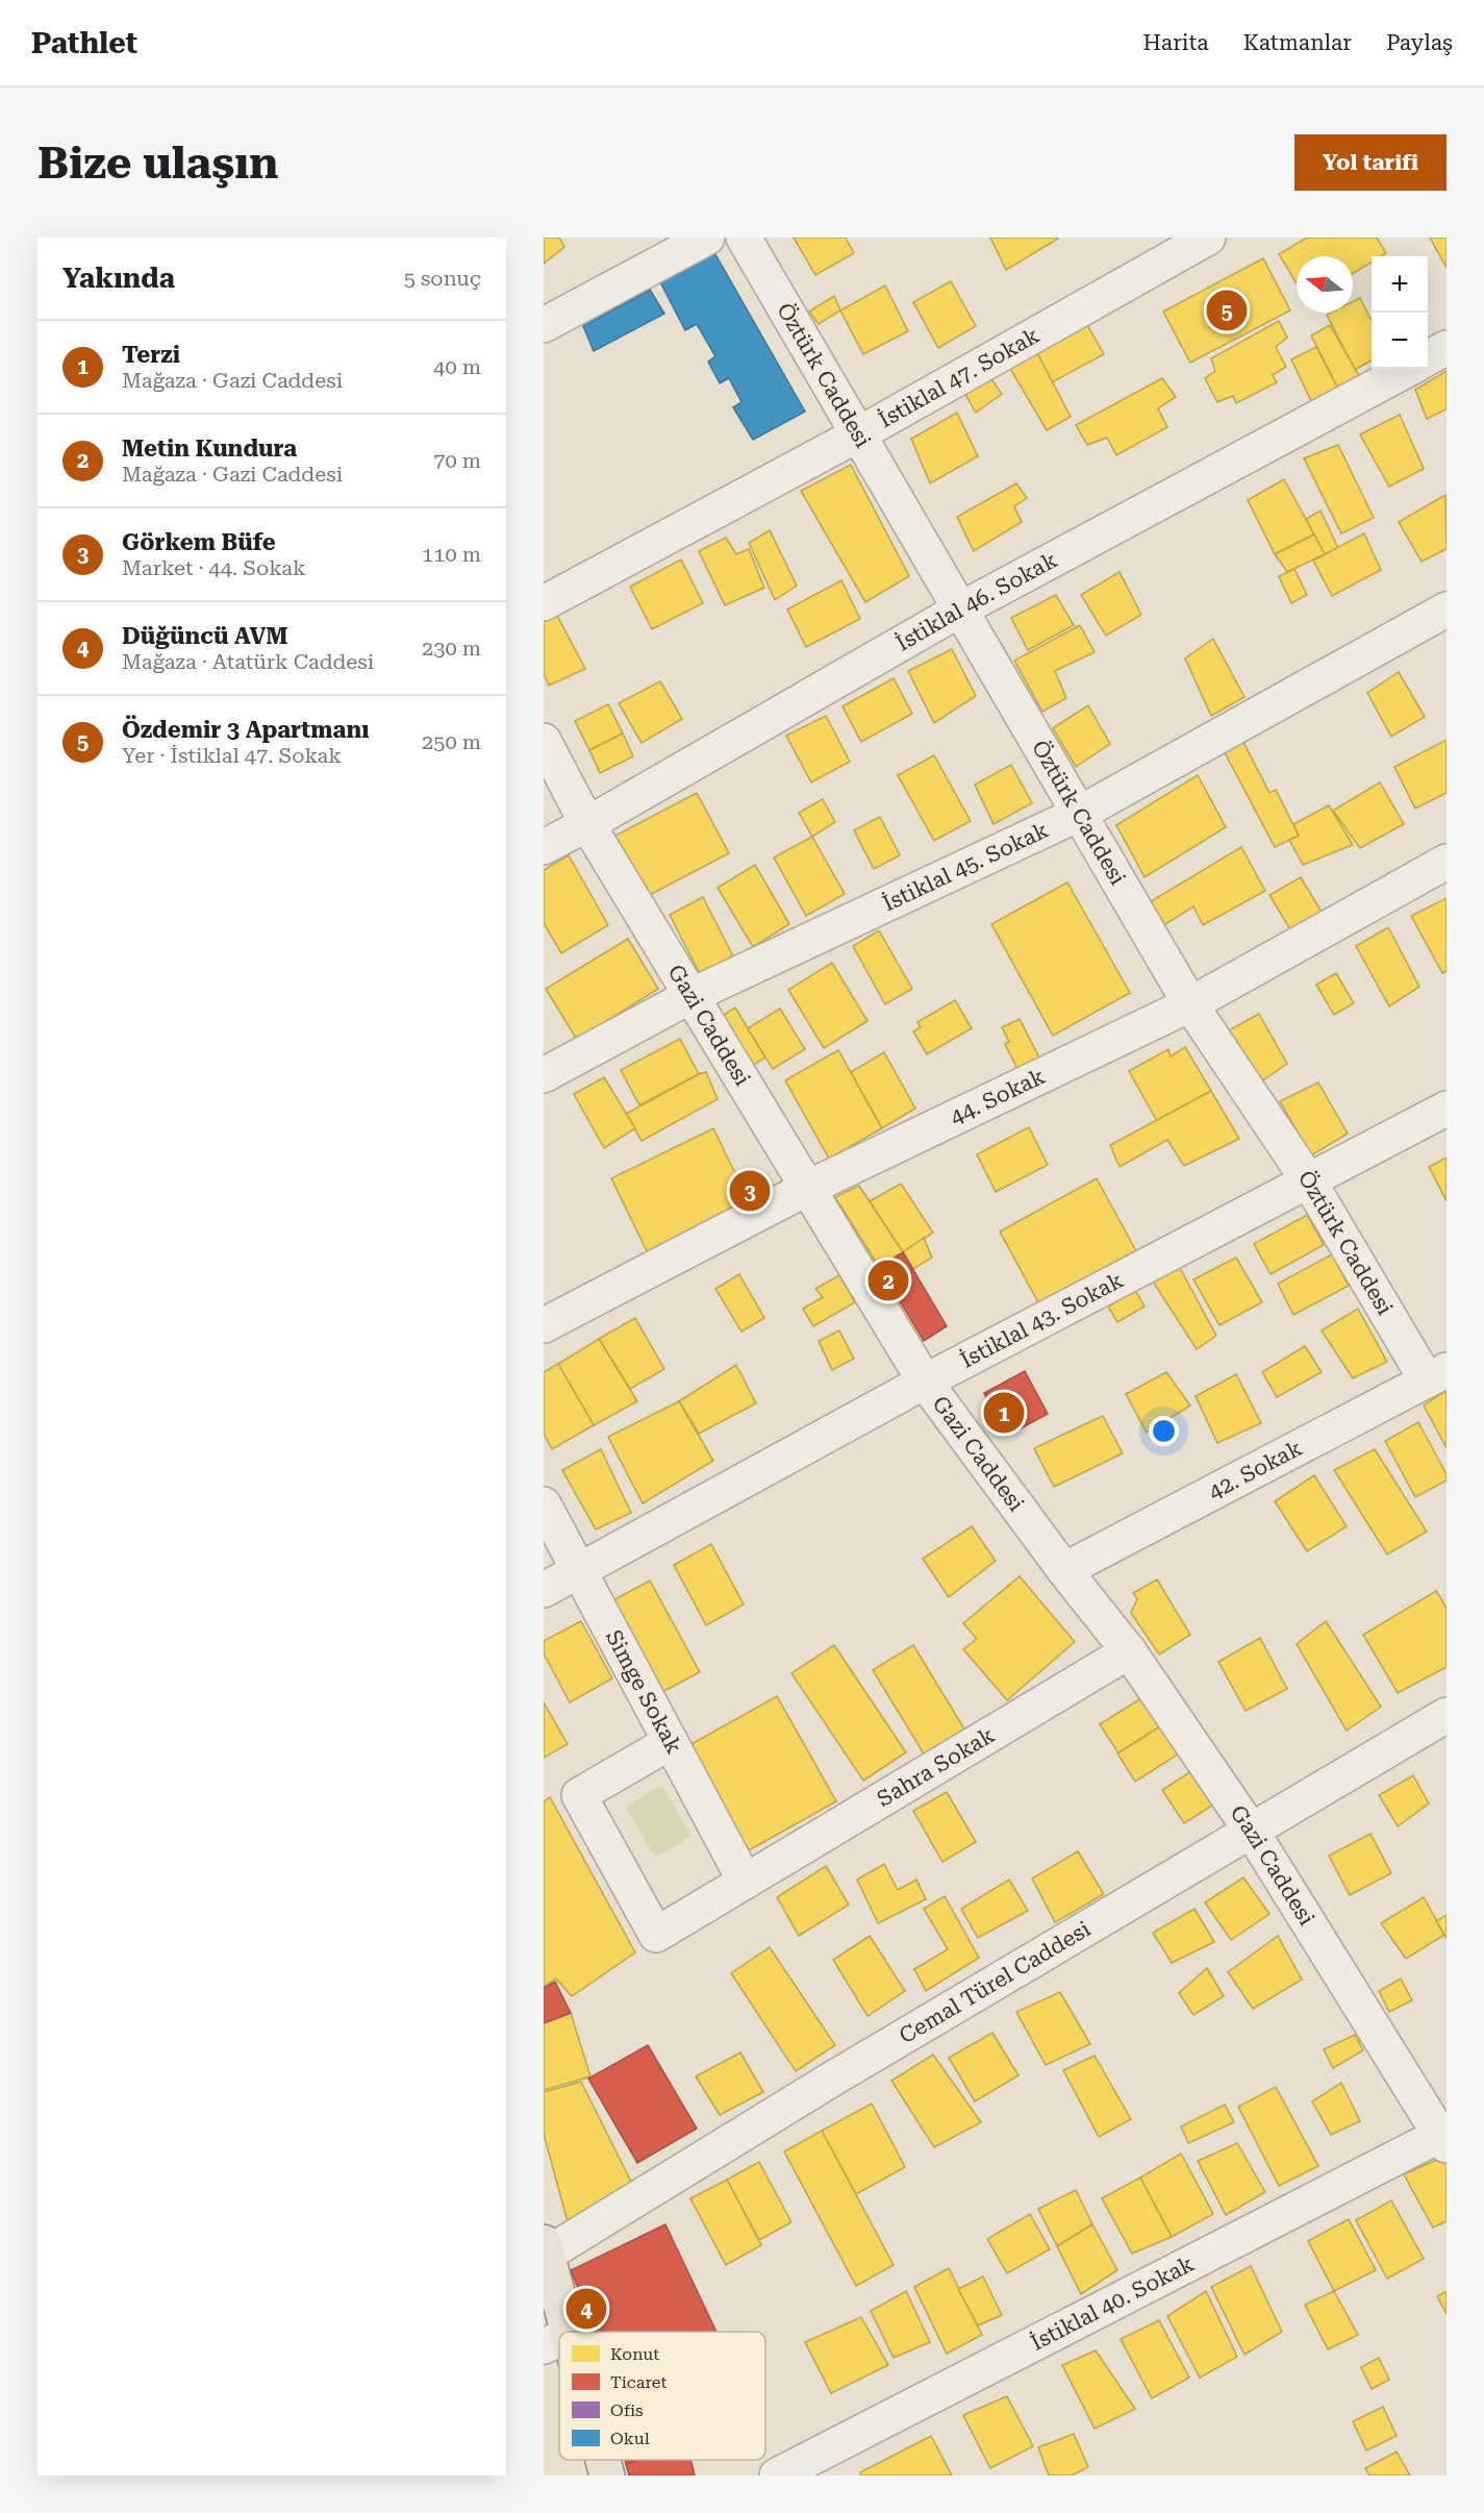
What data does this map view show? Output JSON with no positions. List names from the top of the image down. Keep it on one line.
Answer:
{"streets":{"street":["Öztürk Caddesi","İstiklal 47. Sokak","İstiklal 46. Sokak","İstiklal 45. Sokak","Gazi Caddesi","44. Sokak","İstiklal 43. Sokak","42. Sokak","Simge Sokak","Sahra Sokak","Cemal Türel Caddesi","İstiklal 40. Sokak"]},"crossings":[["Öztürk Caddesi","İstiklal 47. Sokak"],["Öztürk Caddesi","İstiklal 46. Sokak"],["Öztürk Caddesi","İstiklal 45. Sokak"],["Öztürk Caddesi","44. Sokak"],["Öztürk Caddesi","İstiklal 43. Sokak"],["Öztürk Caddesi","42. Sokak"],["İstiklal 46. Sokak","Gazi Caddesi"],["İstiklal 45. Sokak","Gazi Caddesi"],["Gazi Caddesi","44. Sokak"],["Gazi Caddesi","İstiklal 43. Sokak"],["Gazi Caddesi","42. Sokak"],["Gazi Caddesi","Sahra Sokak"],["Gazi Caddesi","Cemal Türel Caddesi"],["Gazi Caddesi","İstiklal 40. Sokak"],["İstiklal 43. Sokak","Simge Sokak"],["Simge Sokak","Sahra Sokak"]],"legend":["Konut","Ticaret","Ofis","Okul"],"north":"left","page":{"header":"Pathlet","nav":["Harita","Katmanlar","Paylaş"],"buttons":"Yol tarifi","title":"Bize ulaşın","heading":["Yakında","5 sonuç"],"map_buttons":["+","−"],"pins":["5","3","2","1","4"],"list":[{"mark":"1","name":"Terzi","note":"Mağaza · Gazi Caddesi","value":"40 m"},{"mark":"2","name":"Metin Kundura","note":"Mağaza · Gazi Caddesi","value":"70 m"},{"mark":"3","name":"Görkem Büfe","note":"Market · 44. Sokak","value":"110 m"},{"mark":"4","name":"Düğüncü AVM","note":"Mağaza · Atatürk Caddesi","value":"230 m"},{"mark":"5","name":"Özdemir 3 Apartmanı","note":"Yer · İstiklal 47. Sokak","value":"250 m"}]}}
